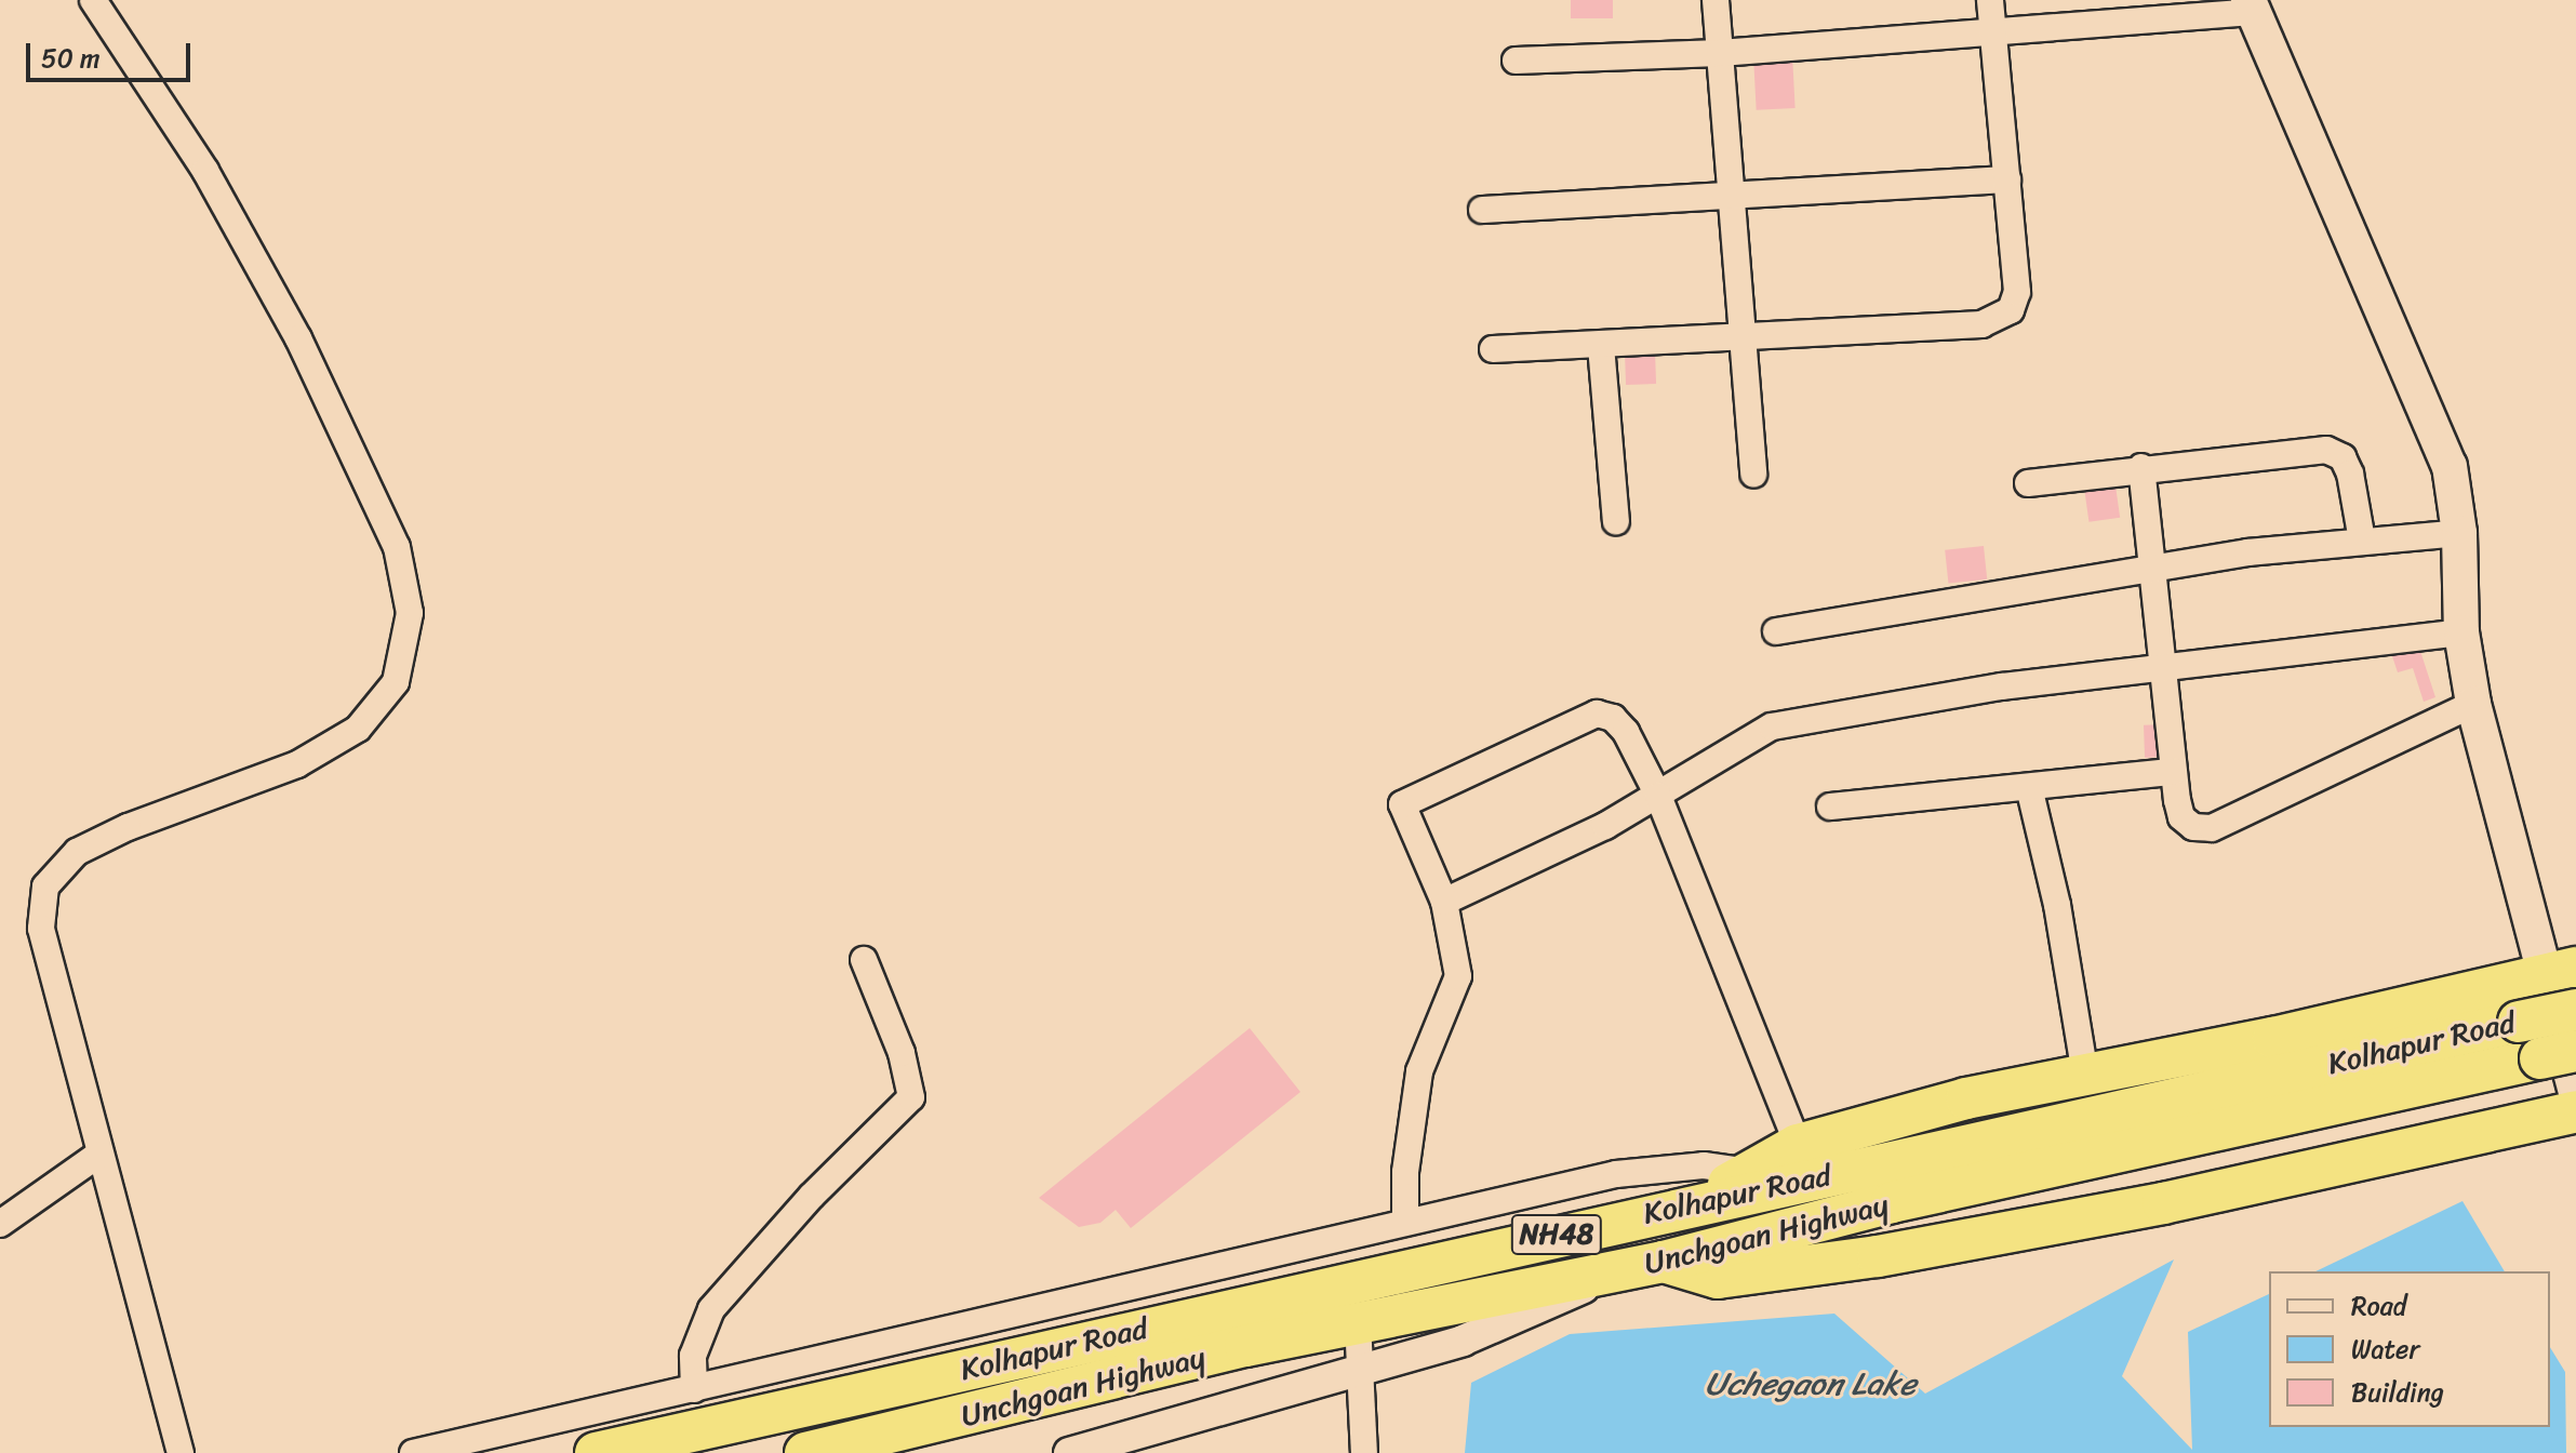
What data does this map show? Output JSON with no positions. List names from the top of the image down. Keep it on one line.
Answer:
{"streets":{"highway":["Kolhapur Road","NH48","Unchgoan Highway"]},"water":["Uchegaon Lake"],"legend":["Road","Water","Building"],"scale_bar":"50 m"}
